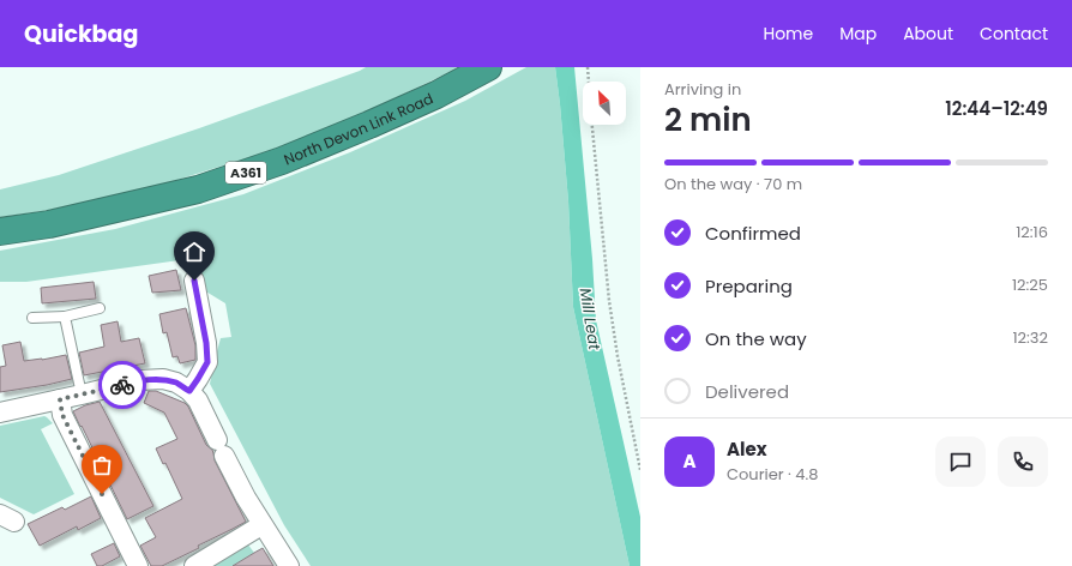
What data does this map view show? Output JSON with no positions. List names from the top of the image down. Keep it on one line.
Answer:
{"streets":{"highway":["North Devon Link Road","A361"]},"water":["Mill Leat"],"north":"top left","page":{"header":"Quickbag","nav":["Home","Map","About","Contact"],"heading":["2 min","Arriving in","12:44–12:49"],"panel":["Alex","Courier · 4.8"],"bar":"On the way · 70 m","list":[["Confirmed","12:16"],["Preparing","12:25"],["On the way","12:32"],"Delivered"],"round":"A"}}
